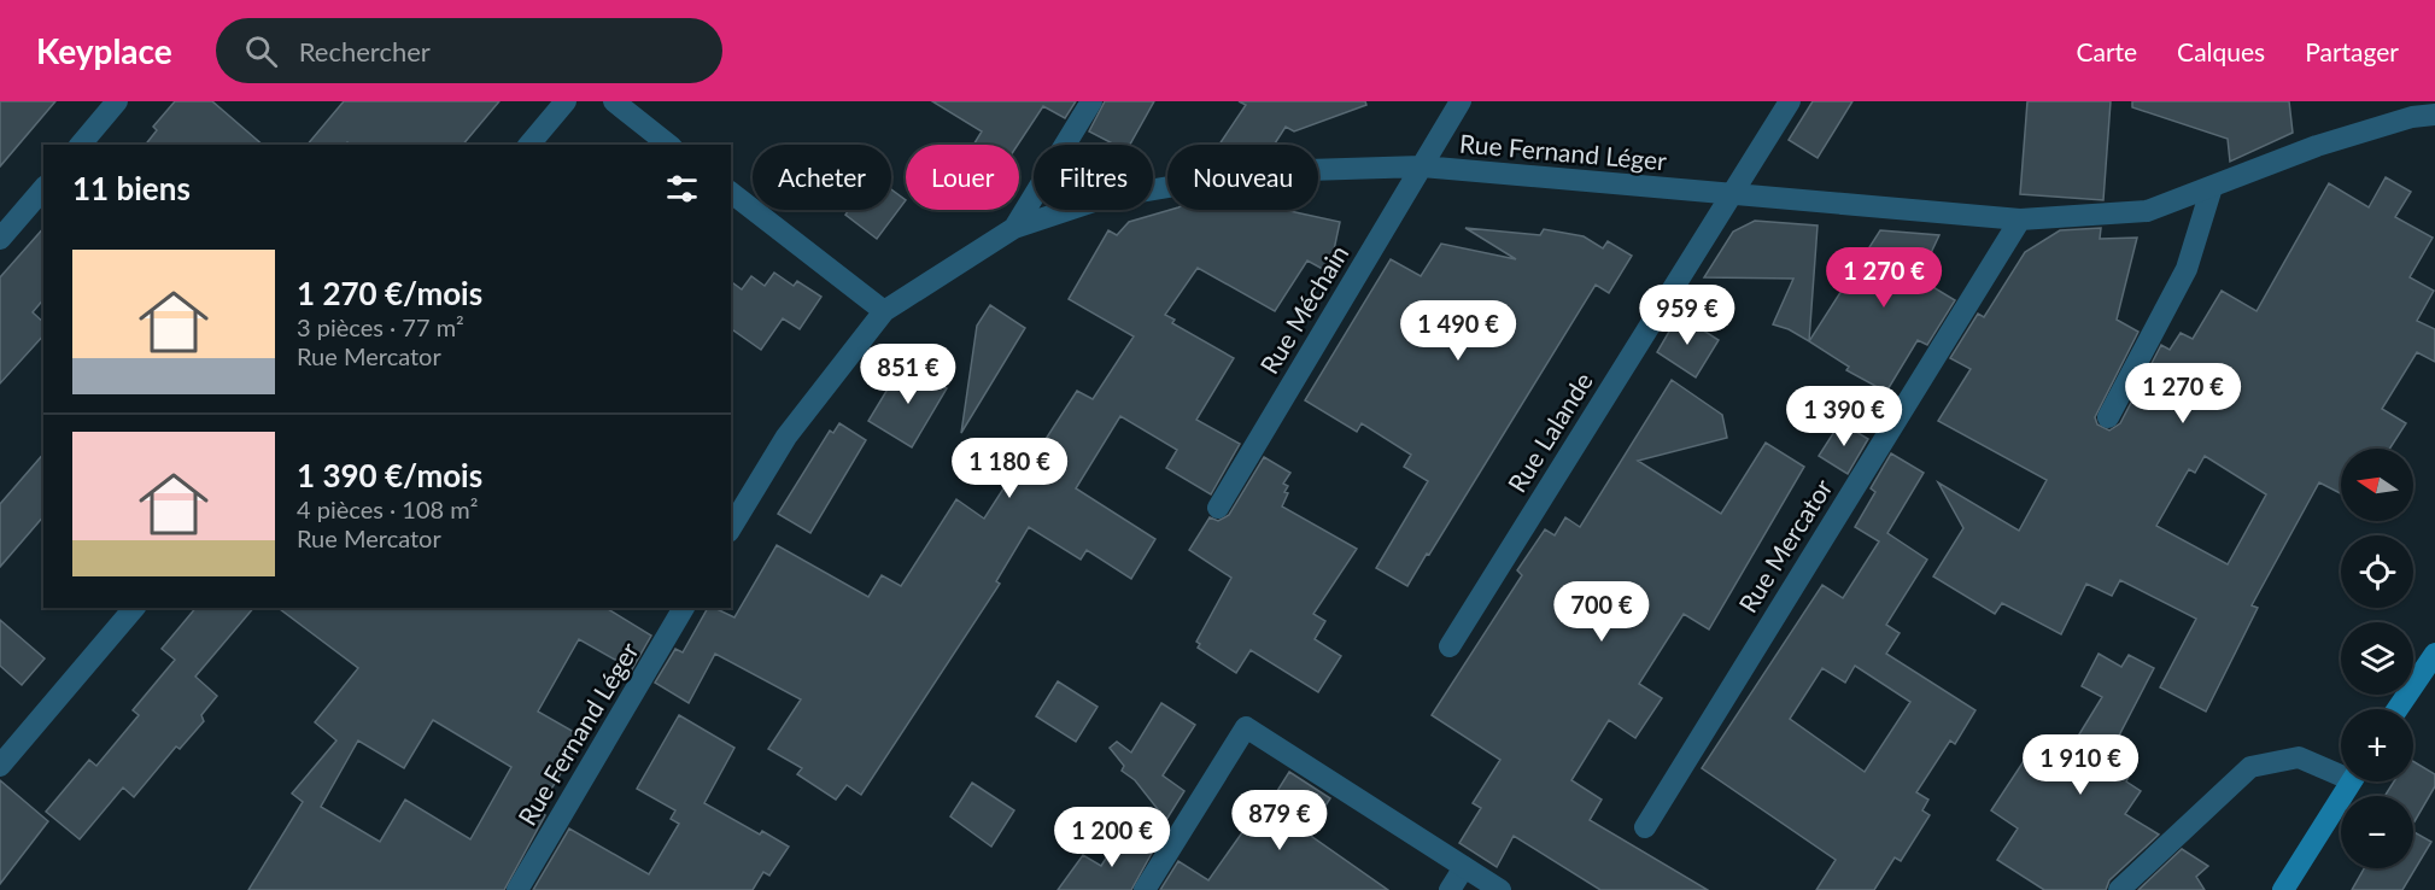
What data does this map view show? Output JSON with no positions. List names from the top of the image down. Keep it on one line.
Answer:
{"streets":{"street":["Rue Fernand Léger","Rue Méchain","Rue Lalande","Rue Mercator"]},"crossings":[["Rue Fernand Léger","Rue Méchain"],["Rue Fernand Léger","Rue Lalande"],["Rue Fernand Léger","Rue Mercator"]],"north":"left","page":{"header":"Keyplace","search":"Rechercher","nav":["Carte","Calques","Partager"],"chip":["Acheter","Louer","Filtres","Nouveau"],"heading":"11 biens","list":[{"name":"1 270 €/mois","note":"3 pièces · 77 m² · Rue Mercator"},{"name":"1 390 €/mois","note":"4 pièces · 108 m² · Rue Mercator"}],"price":["1 270 €","959 €","1 490 €","851 €","1 270 €","1 390 €","1 180 €","700 €","1 910 €","879 €","1 200 €"],"map_buttons":["+","−"]}}
